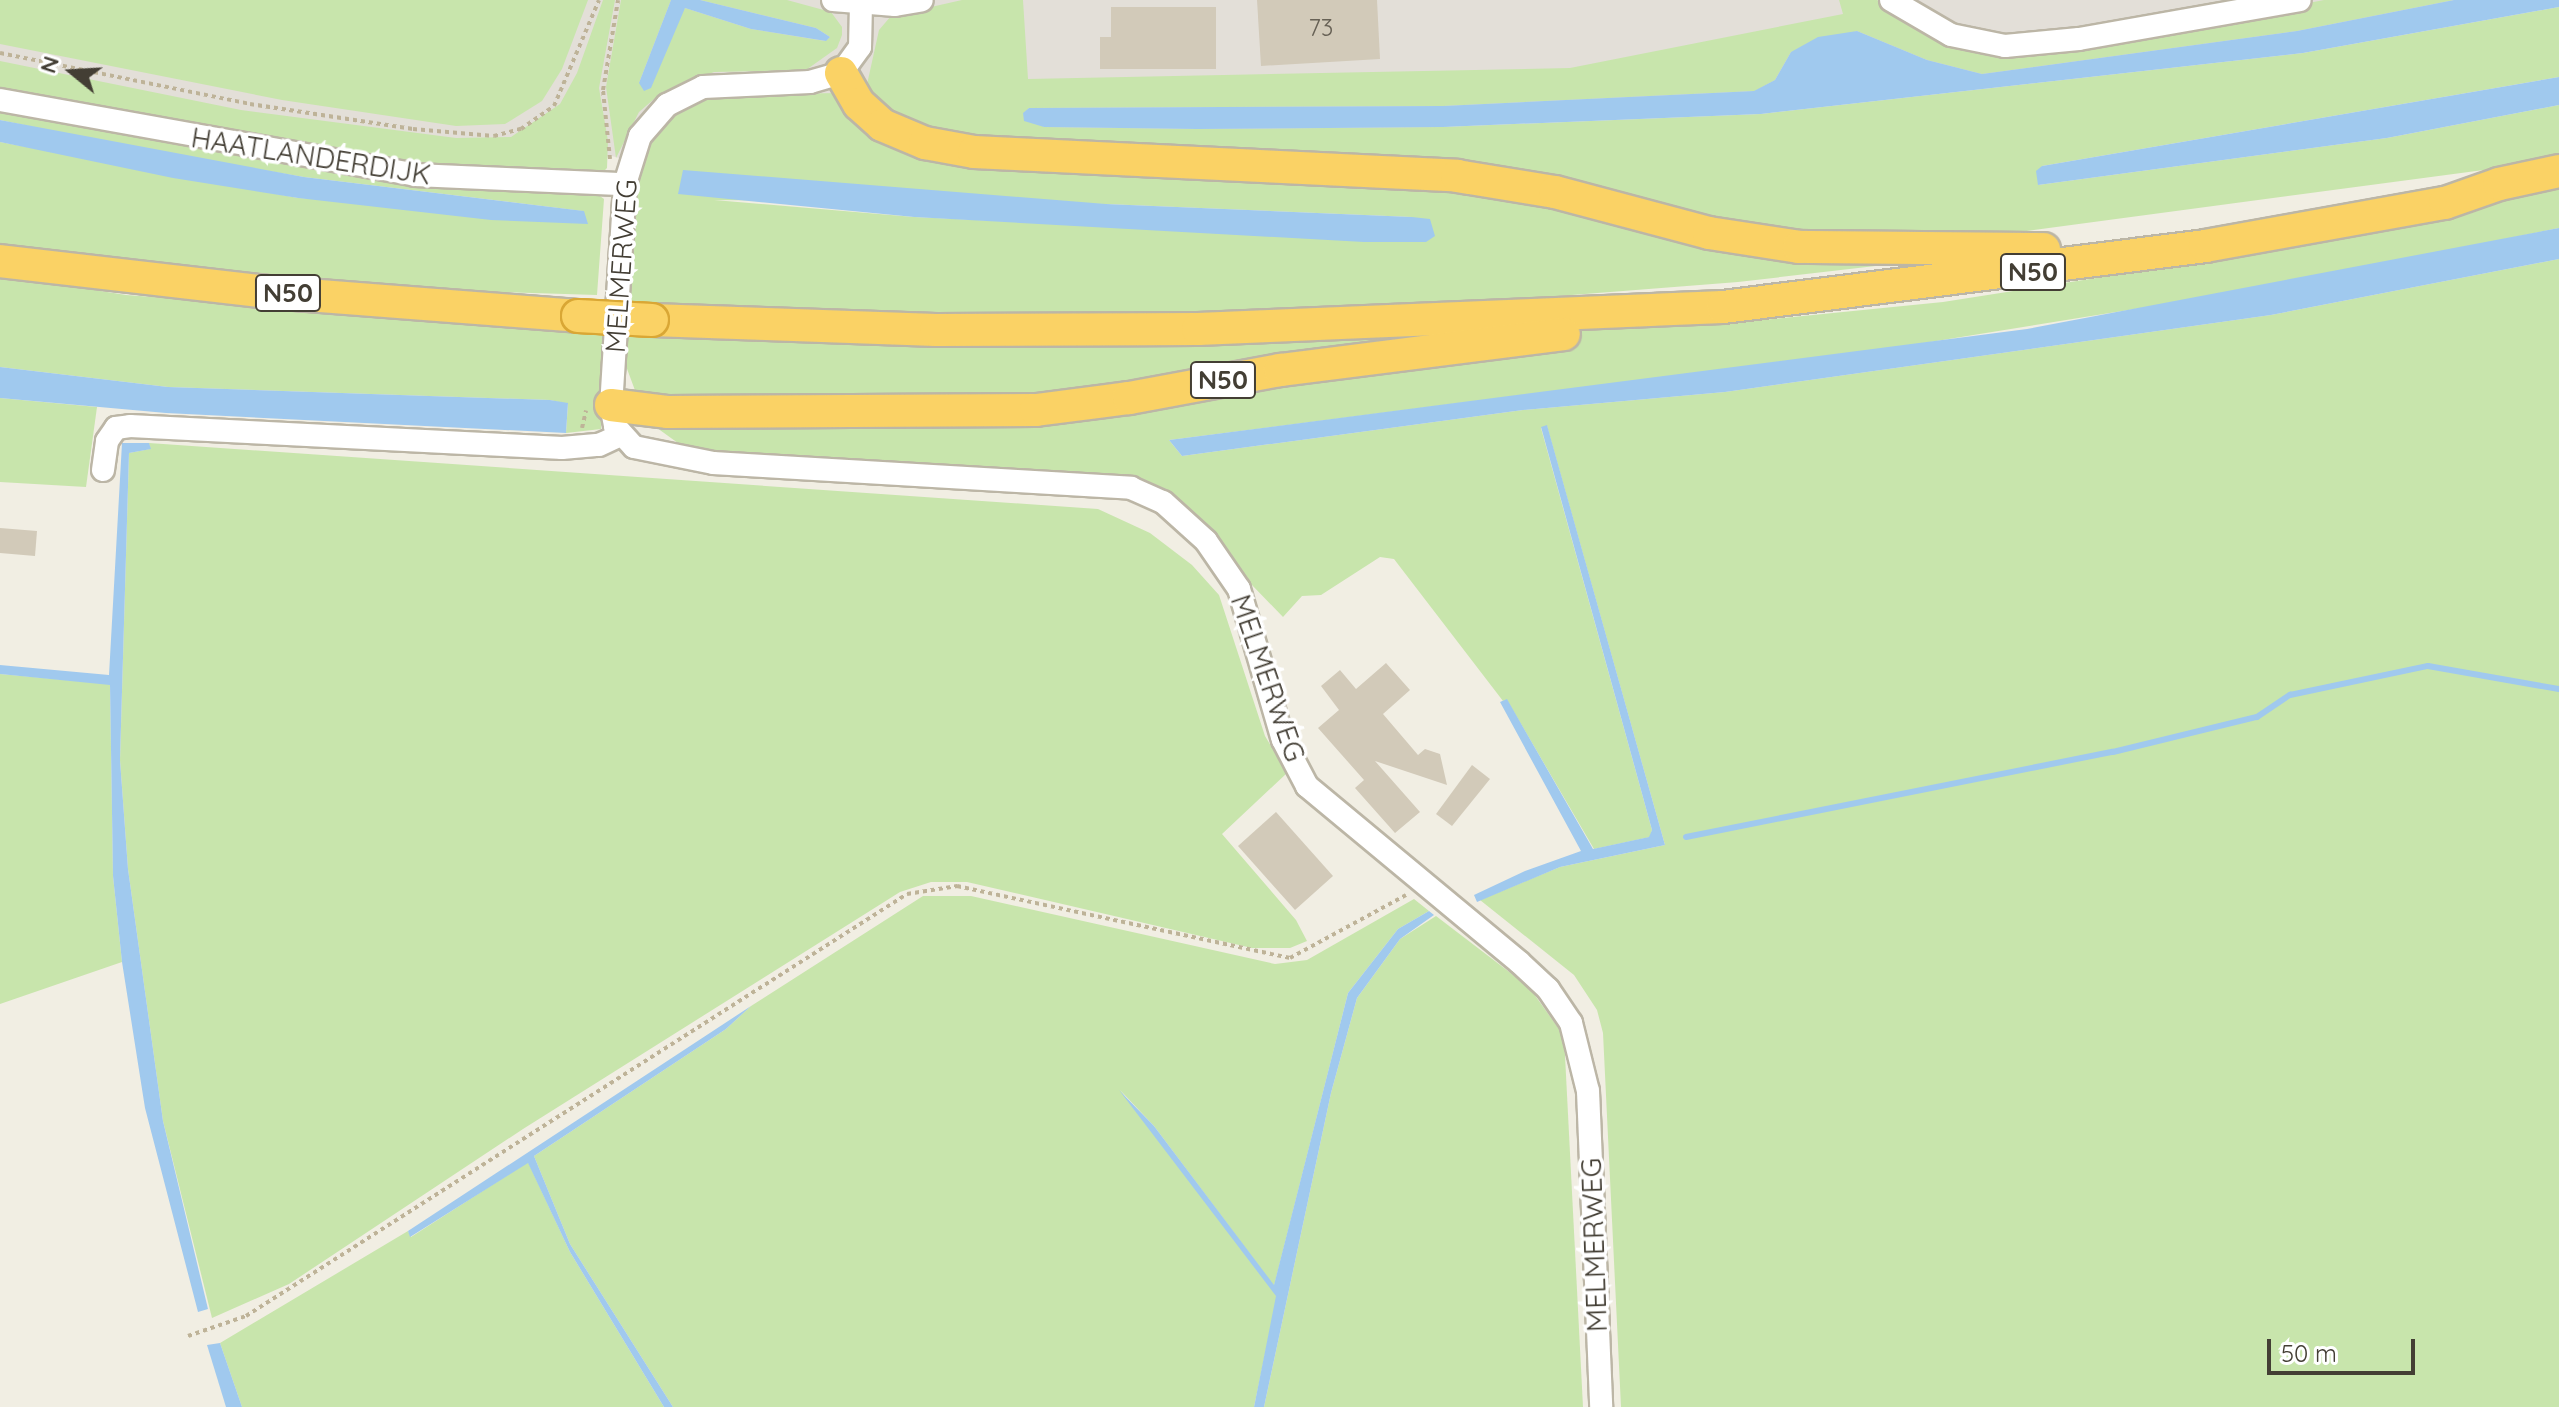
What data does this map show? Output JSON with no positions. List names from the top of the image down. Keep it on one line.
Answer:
{"streets":{"highway":["N50"],"street":["HAATLANDERDIJK","MELMERWEG"]},"crossings":[["HAATLANDERDIJK","MELMERWEG"],["MELMERWEG","N50"]],"house_numbers":["73"],"scale_bar":"50 m","north":"left"}
